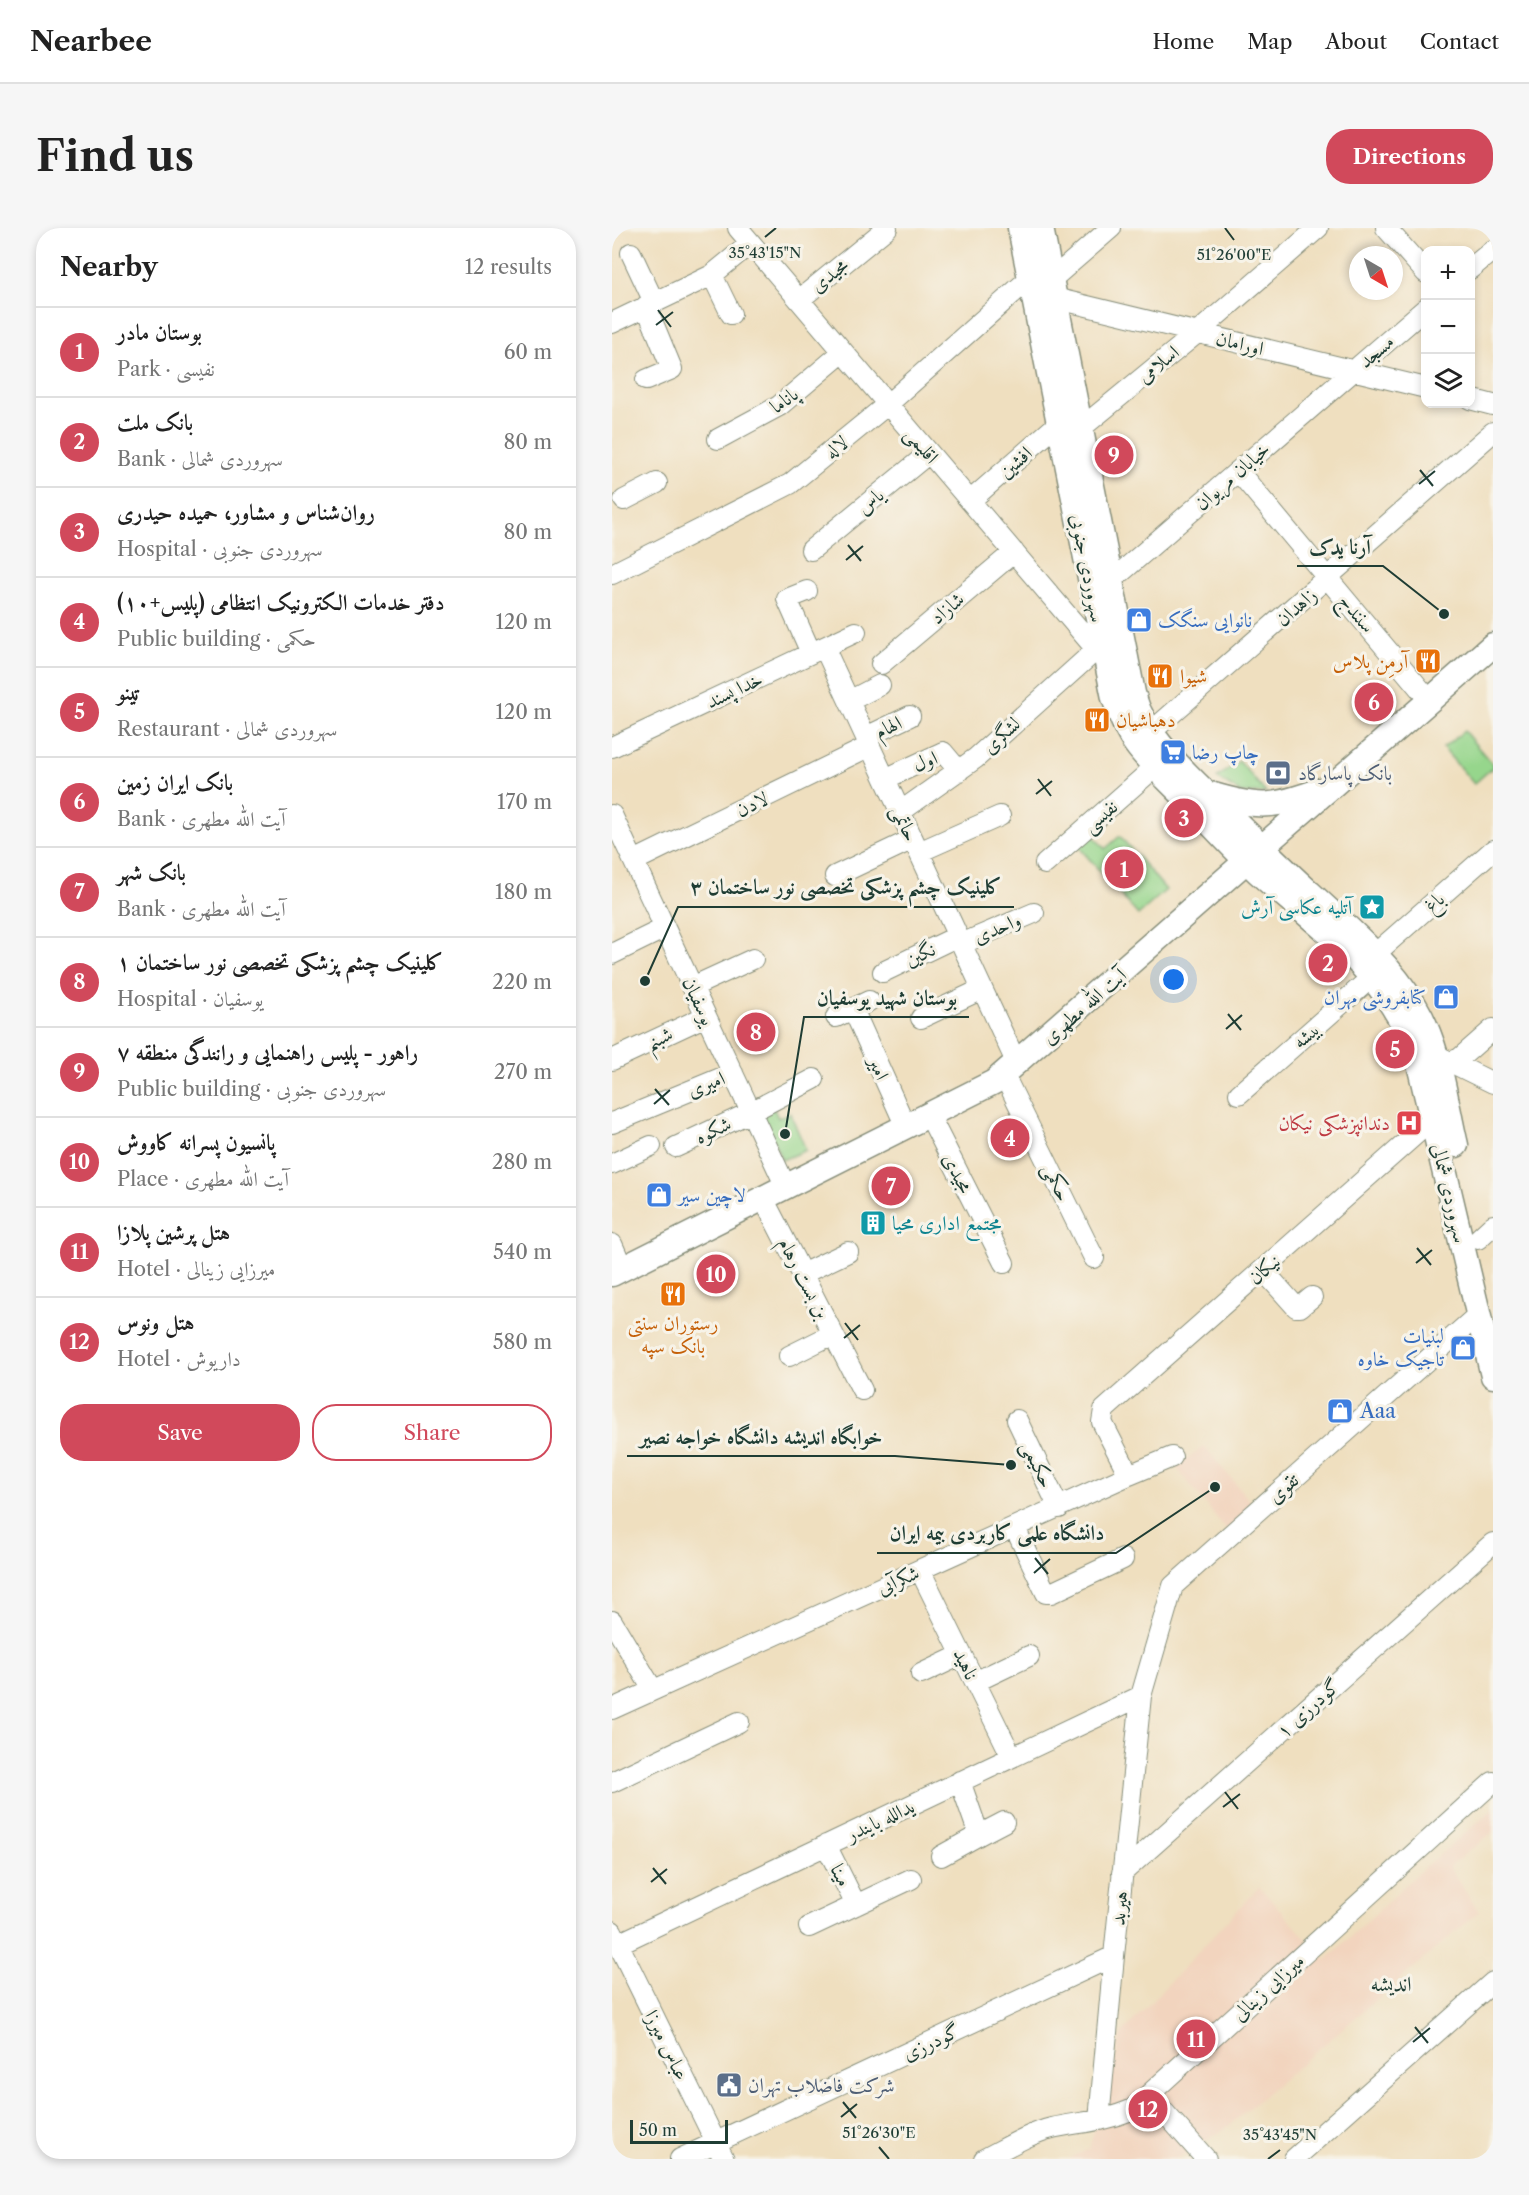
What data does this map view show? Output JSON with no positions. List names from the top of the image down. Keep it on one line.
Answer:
{"streets":{"main road":["سهروردی جنوبی","آیت الله مطهری","سهروردی شمالی"],"street":["مجیدی","اورامان","مسجد","اسلامی","پاناما","اقلیمی","لاله","افشین","خیابان مریوان","یاس","زاهدان","شازاد","سنندج","خدا پسند","الهام","لشگری","اول","لادن","نفیسی","حاتمی","باغ","واحدی","نگین","یوسفیان","بیشه","شبنم","امیر","امیری","شکوه","حکمی","نیکان","بن بست رهام","حکیمی","تقوی","شکرآبی","ناهید","گودرزی ۱","یدالله بایندر","مینا","هیربد","میرزایی زینالی","گودرزی","عباس میرزا"]},"crossings":[["مجیدی","اقلیمی"],["مجیدی","آیت الله مطهری"],["اورامان","مسجد"],["اورامان","اسلامی"],["اورامان","لاله"],["اورامان","خیابان مریوان"],["اورامان","سهروردی جنوبی"],["مسجد","خیابان مریوان"],["اسلامی","افشین"],["اسلامی","سهروردی جنوبی"],["پاناما","اقلیمی"],["اقلیمی","لاله"],["اقلیمی","افشین"],["اقلیمی","یاس"],["اقلیمی","سهروردی جنوبی"],["اقلیمی","شازاد"],["اقلیمی","لشگری"],["لاله","سهروردی جنوبی"],["افشین","سهروردی جنوبی"],["خیابان مریوان","سهروردی جنوبی"],["خیابان مریوان","سنندج"],["سهروردی جنوبی","زاهدان"],["سهروردی جنوبی","لشگری"],["سهروردی جنوبی","نفیسی"],["سهروردی جنوبی","آیت الله مطهری"],["سهروردی جنوبی","سهروردی شمالی"],["زاهدان","سنندج"],["سنندج","آیت الله مطهری"],["خدا پسند","حاتمی"],["الهام","لادن"],["الهام","حاتمی"],["لشگری","اول"],["لشگری","حاتمی"],["اول","حاتمی"],["لادن","حاتمی"],["لادن","یوسفیان"],["حاتمی","واحدی"],["حاتمی","نگین"],["حاتمی","آیت الله مطهری"],["حاتمی","حکمی"],["باغ","بیشه"],["باغ","سهروردی شمالی"],["واحدی","نگین"],["یوسفیان","آیت الله مطهری"],["یوسفیان","شبنم"],["یوسفیان","امیری"],["یوسفیان","شکوه"],["آیت الله مطهری","امیر"],["آیت الله مطهری","حکمی"],["آیت الله مطهری","سهروردی شمالی"],["آیت الله مطهری","بن بست رهام"],["بیشه","سهروردی شمالی"],["سهروردی شمالی","نیکان"],["سهروردی شمالی","تقوی"],["نیکان","شکرآبی"],["حکیمی","شکرآبی"],["تقوی","یدالله بایندر"],["تقوی","هیربد"],["شکرآبی","ناهید"],["ناهید","یدالله بایندر"],["گودرزی ۱","هیربد"],["یدالله بایندر","مینا"],["یدالله بایندر","هیربد"],["یدالله بایندر","عباس میرزا"],["هیربد","میرزایی زینالی"],["هیربد","گودرزی"],["گودرزی","عباس میرزا"]],"districts":["اندیشه"],"places":{"other":["آرنا یدک","کلینیک چشم پزشکی تخصصی نور ساختمان ۳","بوستان شهید یوسفیان","خوابگاه اندیشه دانشگاه خواجه نصیر","دانشگاه علمی کاربردی بیمه ایران"],"shop":["نانوایی سنگک","کتابفروشی مهران","لاچین سیر","لبنیات تاجیک خاوه","Aaa"],"restaurant":["آرمِن پلاس","شیوا","دهباشیان","رستوران سنتی بانک سپه"],"supermarket":["چاپ رضا"],"bank":["بانک پاسارگاد"],"place":["آتلیه عکاسی آرش"],"hospital":["دندانپزشکی نیکان"],"building":["مجتمع اداری محیا"],"public building":["شرکت فاضلاب تهران"]},"scale_bar":"50 m","north":"bottom right","page":{"header":"Nearbee","nav":["Home","Map","About","Contact"],"buttons":["Directions",["Save","Share"]],"title":"Find us","heading":["Nearby","12 results"],"map_buttons":["+","−"],"list":[{"mark":"1","name":"بوستان مادر","note":"Park · نفیسی","value":"60 m"},{"mark":"2","name":"بانک ملت","note":"Bank · سهروردی شمالی","value":"80 m"},{"mark":"3","name":"روان‌شناس و مشاور، حمیده حیدری","note":"Hospital · سهروردی جنوبی","value":"80 m"},{"mark":"4","name":"دفتر خدمات الکترونیک انتظامی (پلیس+۱۰)","note":"Public building · حکمی","value":"120 m"},{"mark":"5","name":"تینو","note":"Restaurant · سهروردی شمالی","value":"120 m"},{"mark":"6","name":"بانک ایران زمین","note":"Bank · آیت الله مطهری","value":"170 m"},{"mark":"7","name":"بانک شهر","note":"Bank · آیت الله مطهری","value":"180 m"},{"mark":"8","name":"کلینیک چشم پزشکی تخصصی نور ساختمان ۱","note":"Hospital · یوسفیان","value":"220 m"},{"mark":"9","name":"راهور - پلیس راهنمایی و رانندگی منطقه ۷","note":"Public building · سهروردی جنوبی","value":"270 m"},{"mark":"10","name":"پانسیون پسرانه کاووش","note":"Place · آیت الله مطهری","value":"280 m"},{"mark":"11","name":"هتل پرشین پلازا","note":"Hotel · میرزایی زینالی","value":"540 m"},{"mark":"12","name":"هتل ونوس","note":"Hotel · داریوش","value":"580 m"}],"pins":["9","6","3","1","2","8","5","4","7","10","11","12"],"scale":"50 m"},"coordinates":["35°43'15\"N","51°26'00\"E","51°26'30\"E","35°43'45\"N"]}
